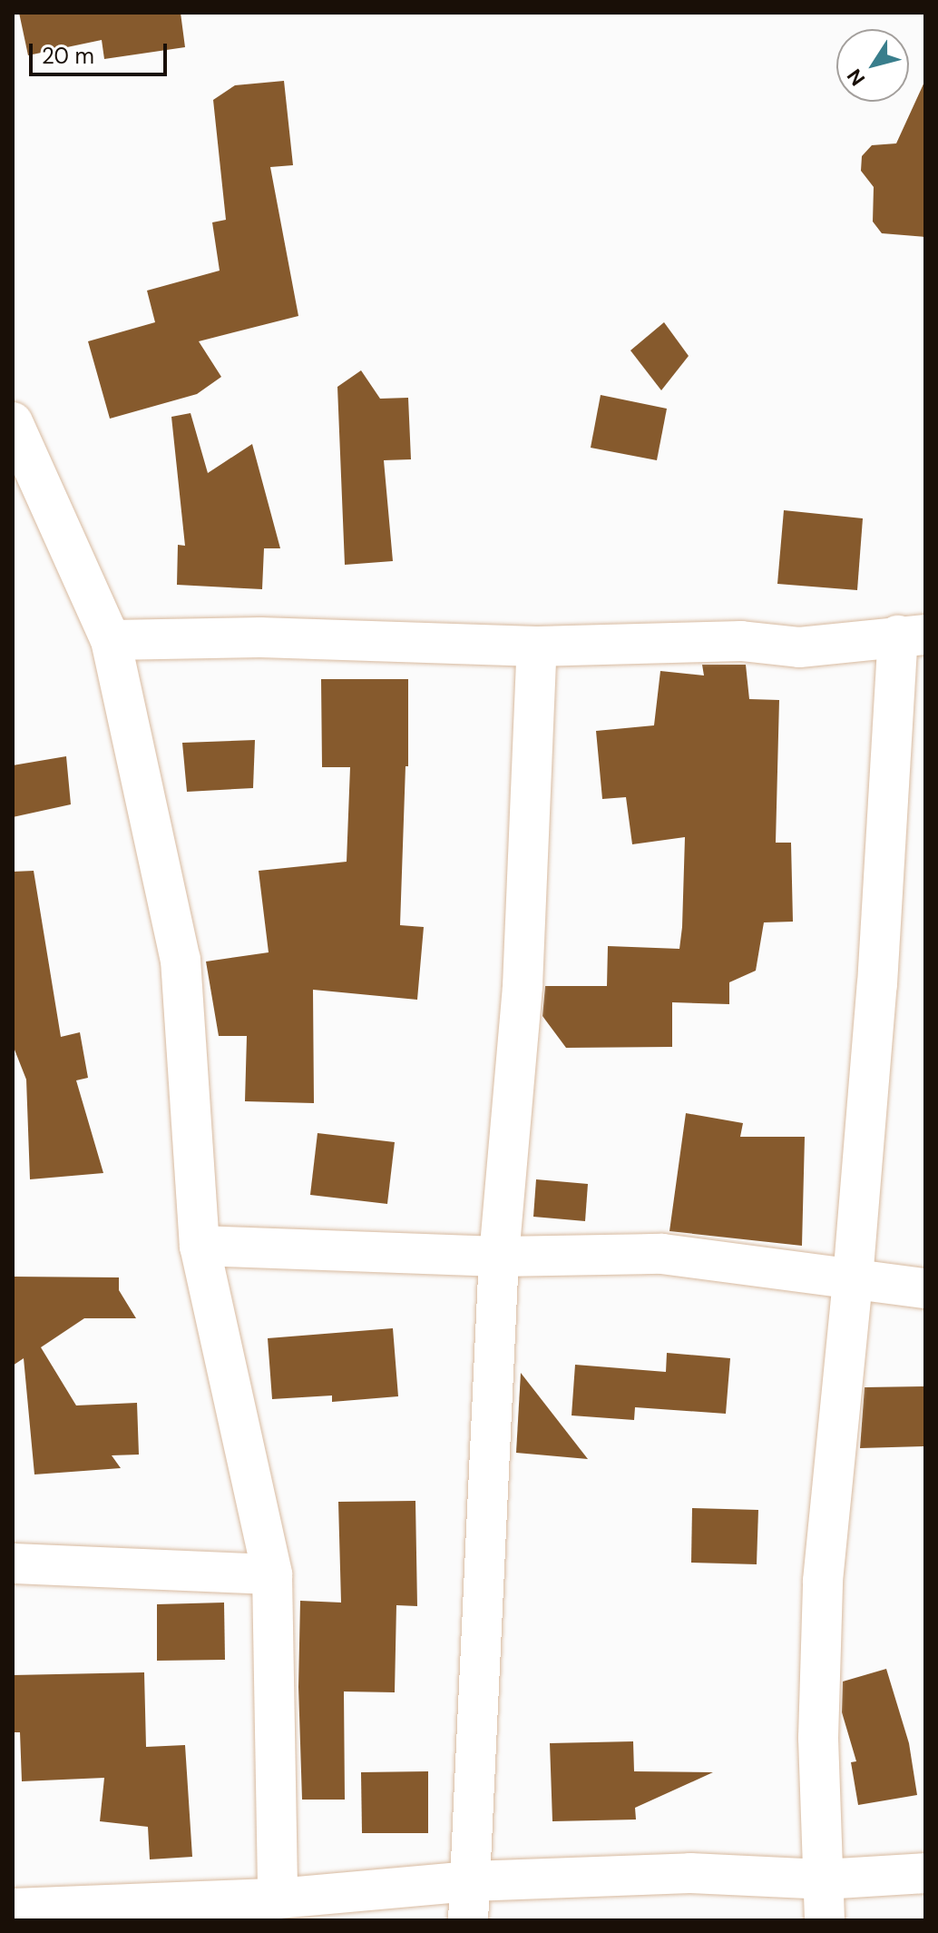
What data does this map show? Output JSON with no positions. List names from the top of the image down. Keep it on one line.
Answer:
{"scale_bar":"20 m","north":"bottom left"}
